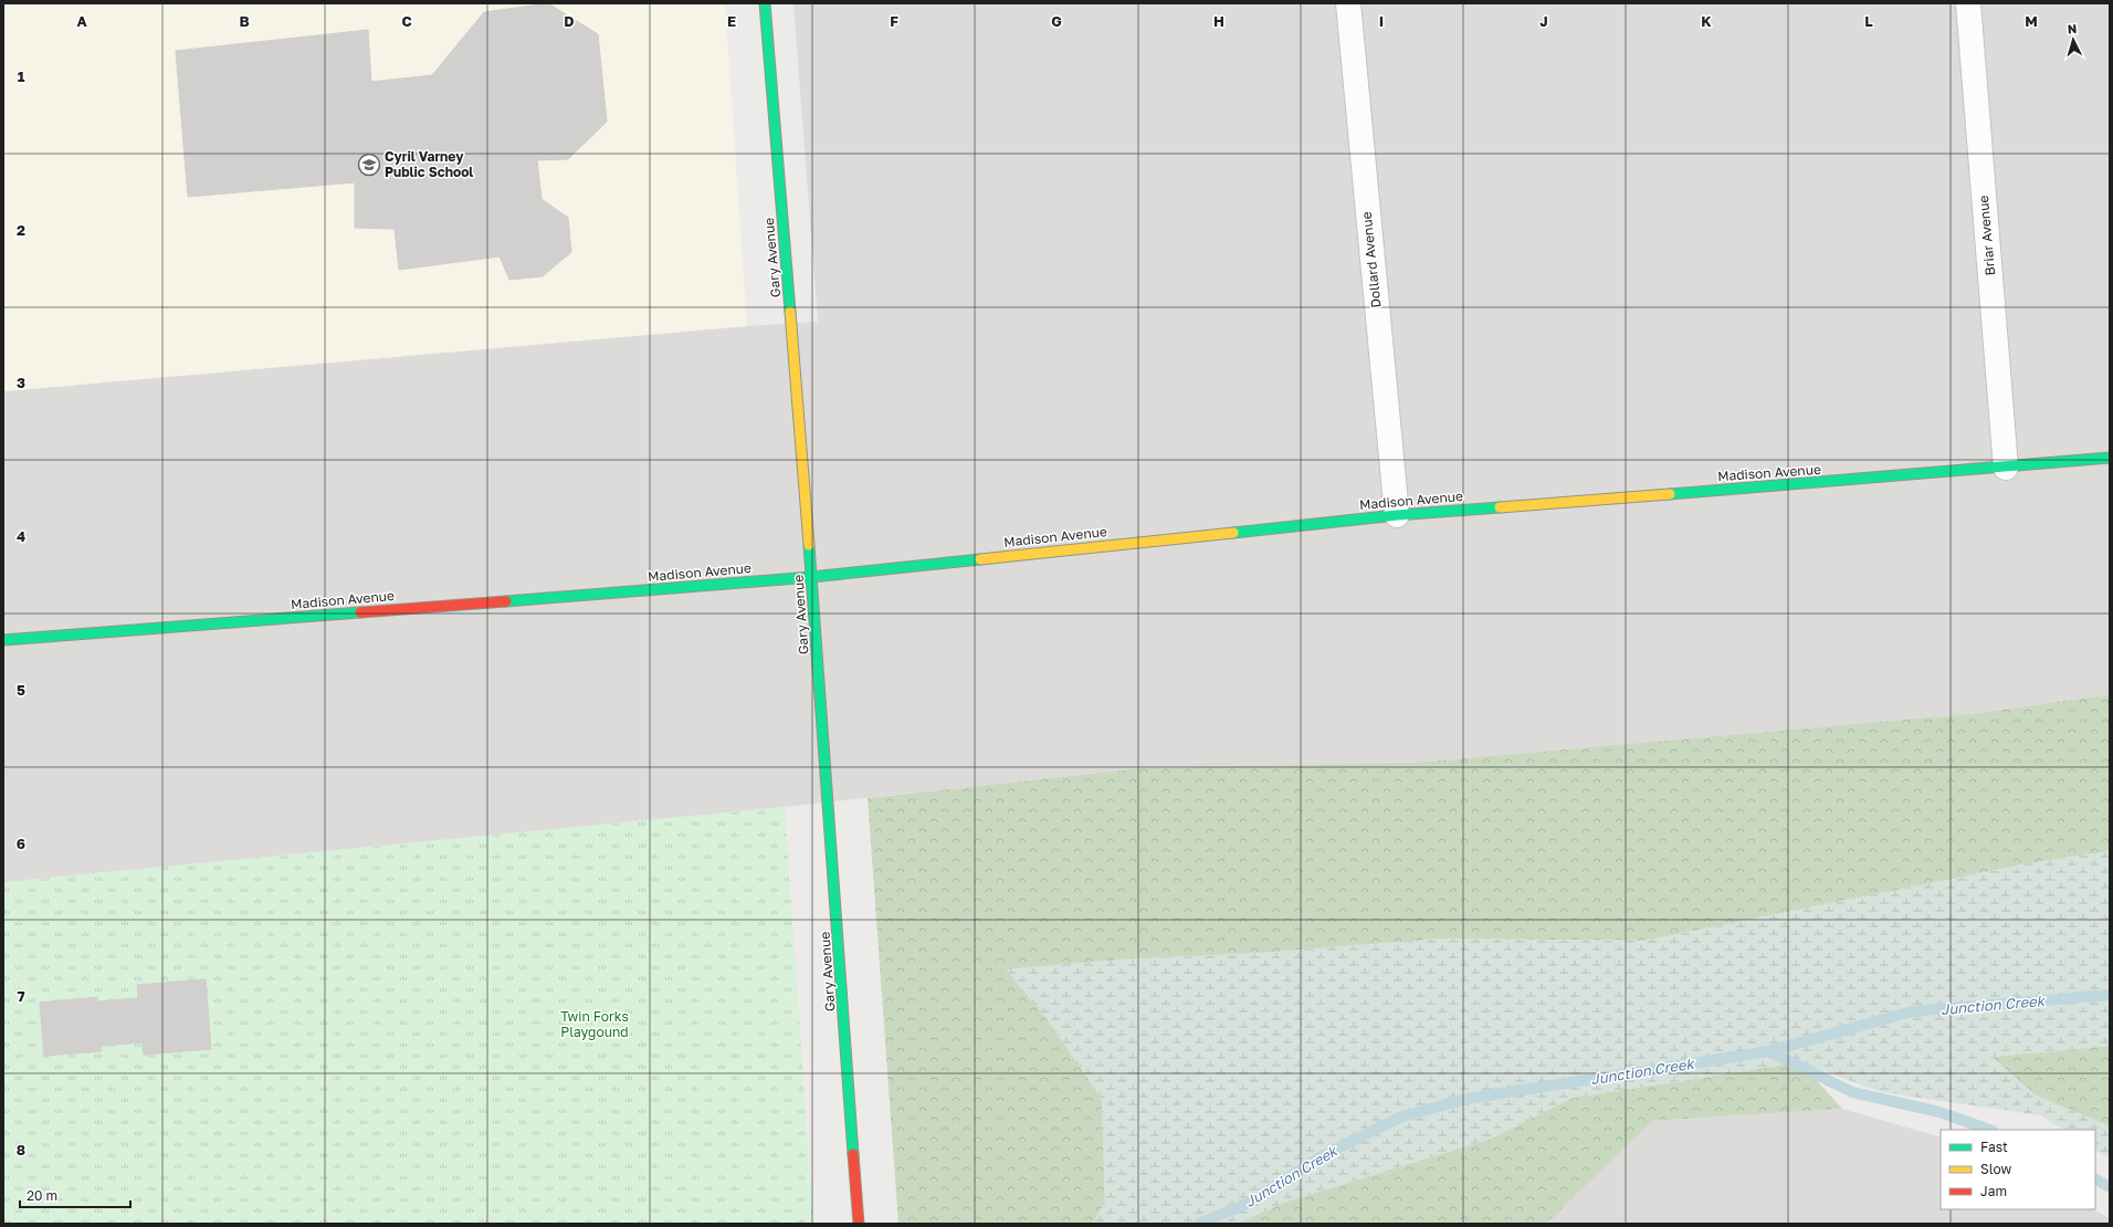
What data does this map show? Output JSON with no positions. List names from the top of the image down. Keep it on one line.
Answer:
{"streets":{"street":["Briar Avenue","Gary Avenue","Dollard Avenue","Madison Avenue"]},"crossings":[["Briar Avenue","Madison Avenue"],["Gary Avenue","Madison Avenue"],["Dollard Avenue","Madison Avenue"]],"water":["Junction Creek"],"parks":["Twin Forks Playgound"],"places":{"school or university":["Cyril Varney Public School"]},"legend":["Fast","Slow","Jam"],"scale_bar":"20 m","north":"top","grid":{"columns":["A","B","C","D","E","F","G","H","I","J","K","L","M"],"rows":["1","2","3","4","5","6","7","8"]}}
